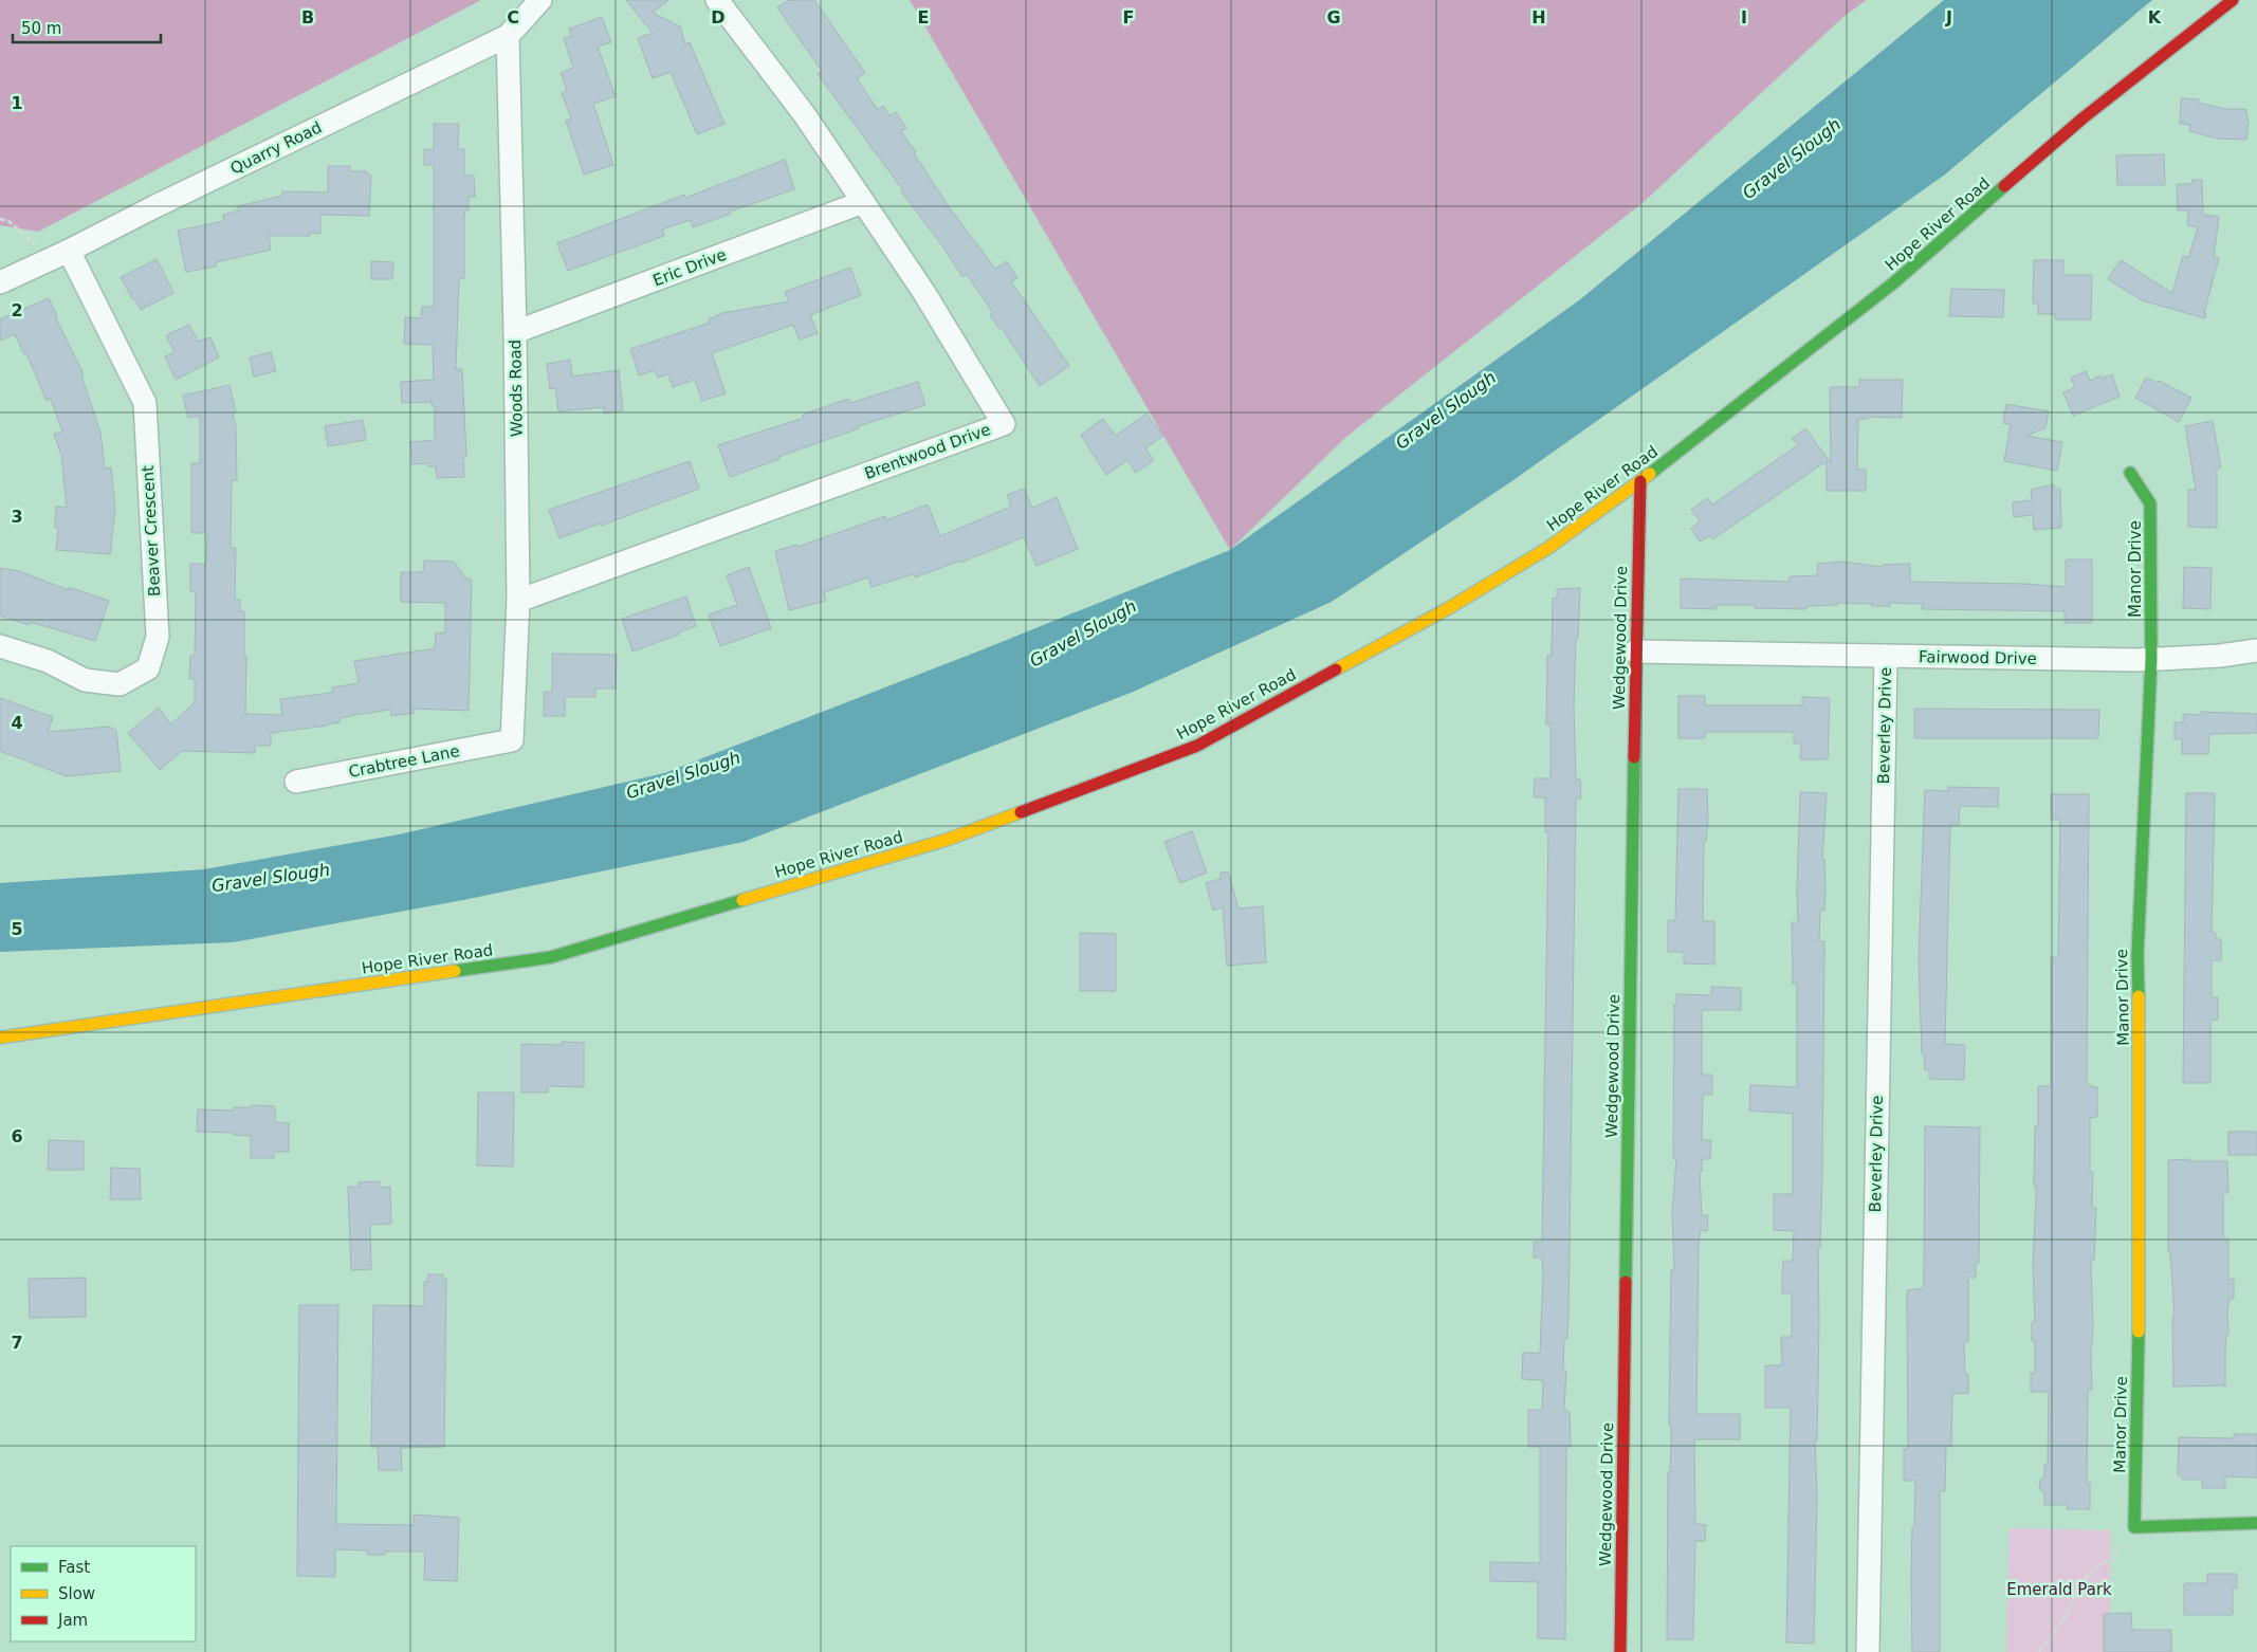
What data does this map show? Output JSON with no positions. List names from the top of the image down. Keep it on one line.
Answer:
{"streets":{"street":["Quarry Road","Hope River Road","Eric Drive","Woods Road","Brentwood Drive","Beaver Crescent","Manor Drive","Wedgewood Drive","Fairwood Drive","Beverley Drive","Crabtree Lane"]},"crossings":[["Quarry Road","Woods Road"],["Quarry Road","Beaver Crescent"],["Hope River Road","Wedgewood Drive"],["Eric Drive","Woods Road"],["Eric Drive","Brentwood Drive"],["Woods Road","Brentwood Drive"],["Woods Road","Crabtree Lane"],["Manor Drive","Fairwood Drive"],["Wedgewood Drive","Fairwood Drive"],["Fairwood Drive","Beverley Drive"]],"water":["Gravel Slough"],"parks":["Emerald Park"],"legend":["Fast","Slow","Jam"],"scale_bar":"50 m","grid":{"columns":["B","C","D","E","F","G","H","I","J","K"],"rows":["1","2","3","4","5","6","7"]}}
